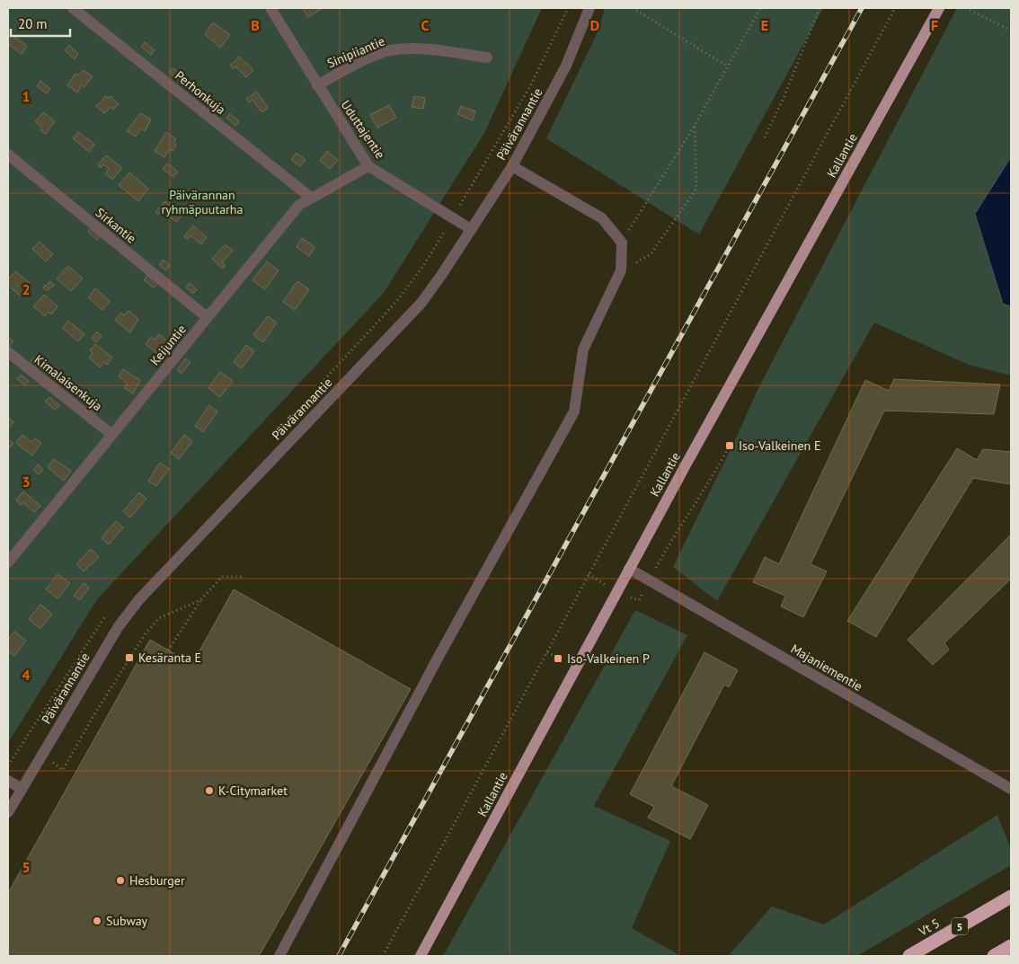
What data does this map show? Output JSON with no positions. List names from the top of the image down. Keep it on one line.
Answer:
{"streets":{"highway":["5","Vt 5"],"main road":["Kallantie"],"street":["Sinipiiantie","Perhonkuja","Päivärannantie","Uduttajentie","Sirkantie","Keijuntie","Kimalaisenkuja","Majaniementie"]},"crossings":[["Sinipiiantie","Uduttajentie"],["Perhonkuja","Keijuntie"],["Päivärannantie","Uduttajentie"],["Uduttajentie","Keijuntie"],["Kallantie","Majaniementie"],["Sirkantie","Keijuntie"],["Keijuntie","Kimalaisenkuja"]],"parks":["Päivärannan ryhmäpuutarha"],"places":{"transit":["Iso-Valkeinen E","Kesäranta E","Iso-Valkeinen P"],"other":["K-Citymarket","Hesburger","Subway"]},"scale_bar":"20 m","grid":{"columns":["B","C","D","E","F"],"rows":["1","2","3","4","5"]}}
